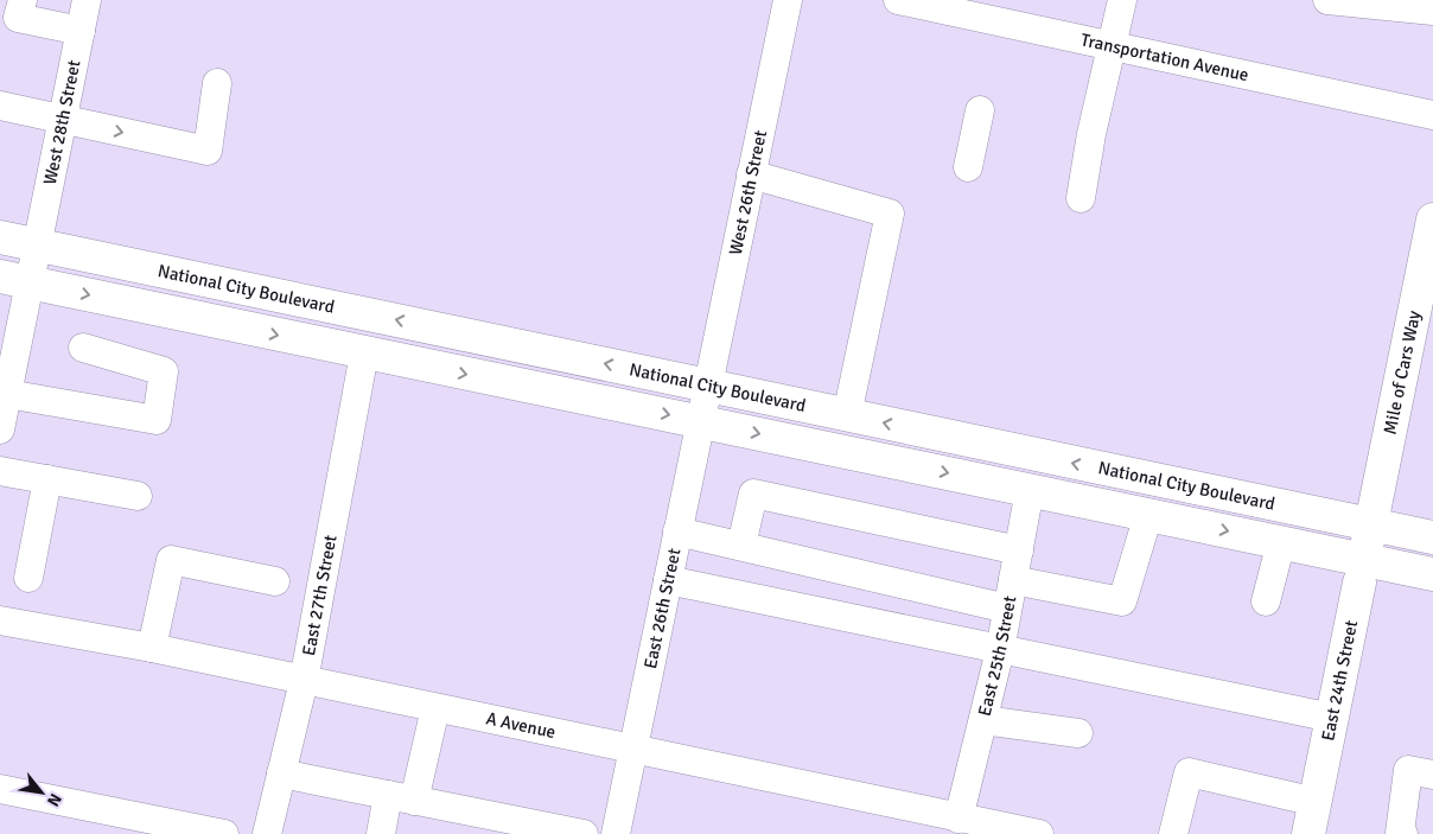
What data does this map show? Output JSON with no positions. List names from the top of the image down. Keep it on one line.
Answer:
{"streets":{"main road":["National City Boulevard","Mile of Cars Way","East 24th Street"],"street":["Transportation Avenue","West 28th Street","West 26th Street","East 27th Street","East 26th Street","East 25th Street","A Avenue"]},"crossings":[["West 28th Street","National City Boulevard"],["West 26th Street","National City Boulevard"],["West 26th Street","East 26th Street"],["National City Boulevard","Mile of Cars Way"],["National City Boulevard","East 27th Street"],["National City Boulevard","East 26th Street"],["National City Boulevard","East 25th Street"],["National City Boulevard","East 24th Street"],["Mile of Cars Way","East 24th Street"],["East 27th Street","A Avenue"],["East 26th Street","A Avenue"],["East 25th Street","A Avenue"]],"north":"bottom right"}
